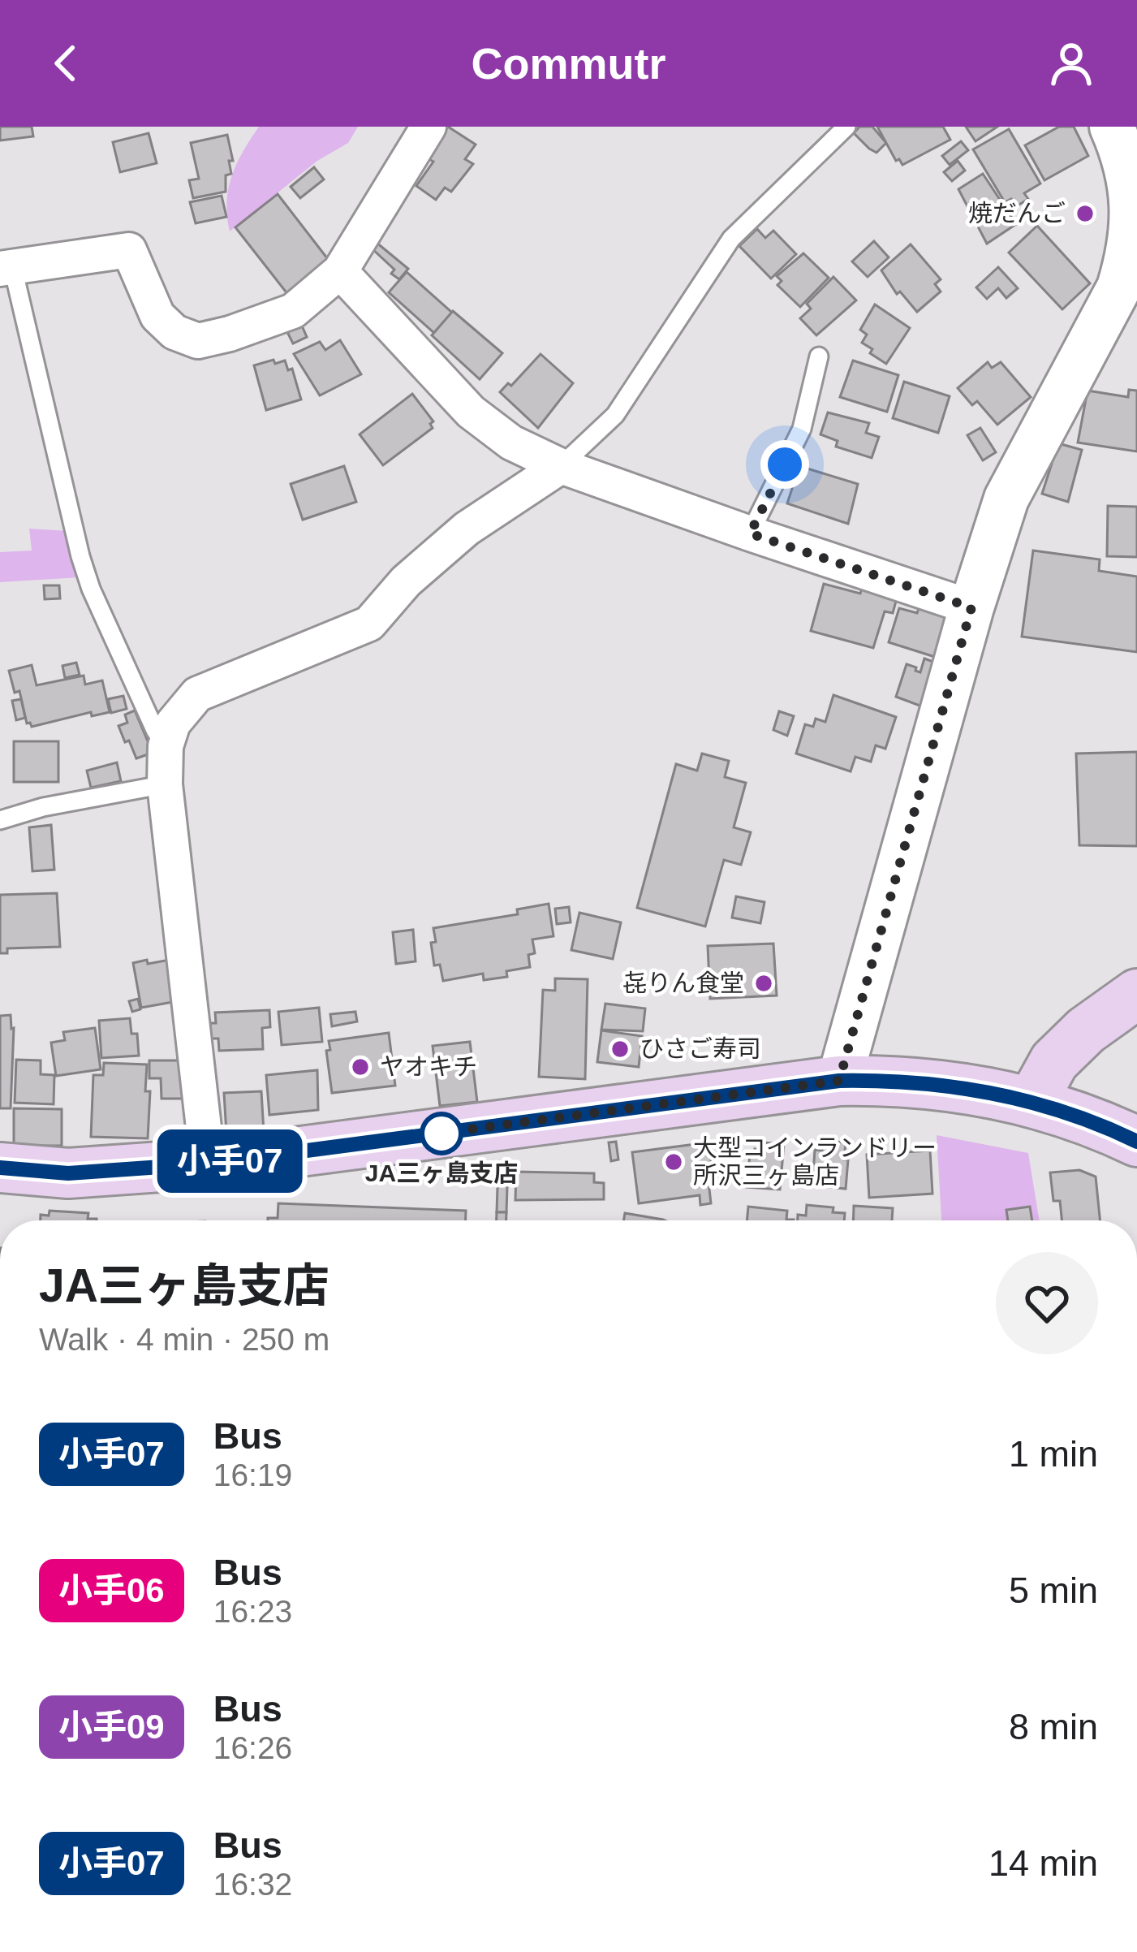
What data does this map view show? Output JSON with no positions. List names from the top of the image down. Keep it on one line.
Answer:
{"places":["焼だんご","㐂りん食堂","ひさご寿司","ヤオキチ","JA三ヶ島支店","大型コインランドリー 所沢三ヶ島店"],"lines":["bus line 小手07"],"page":{"header":"Commutr","on_map":"小手07","heading":["JA三ヶ島支店","Walk · 4 min · 250 m"],"list":[{"mark":"小手07","name":"Bus","note":"16:19","value":"1 min"},{"mark":"小手06","name":"Bus","note":"16:23","value":"5 min"},{"mark":"小手09","name":"Bus","note":"16:26","value":"8 min"},{"mark":"小手07","name":"Bus","note":"16:32","value":"14 min"}]}}
